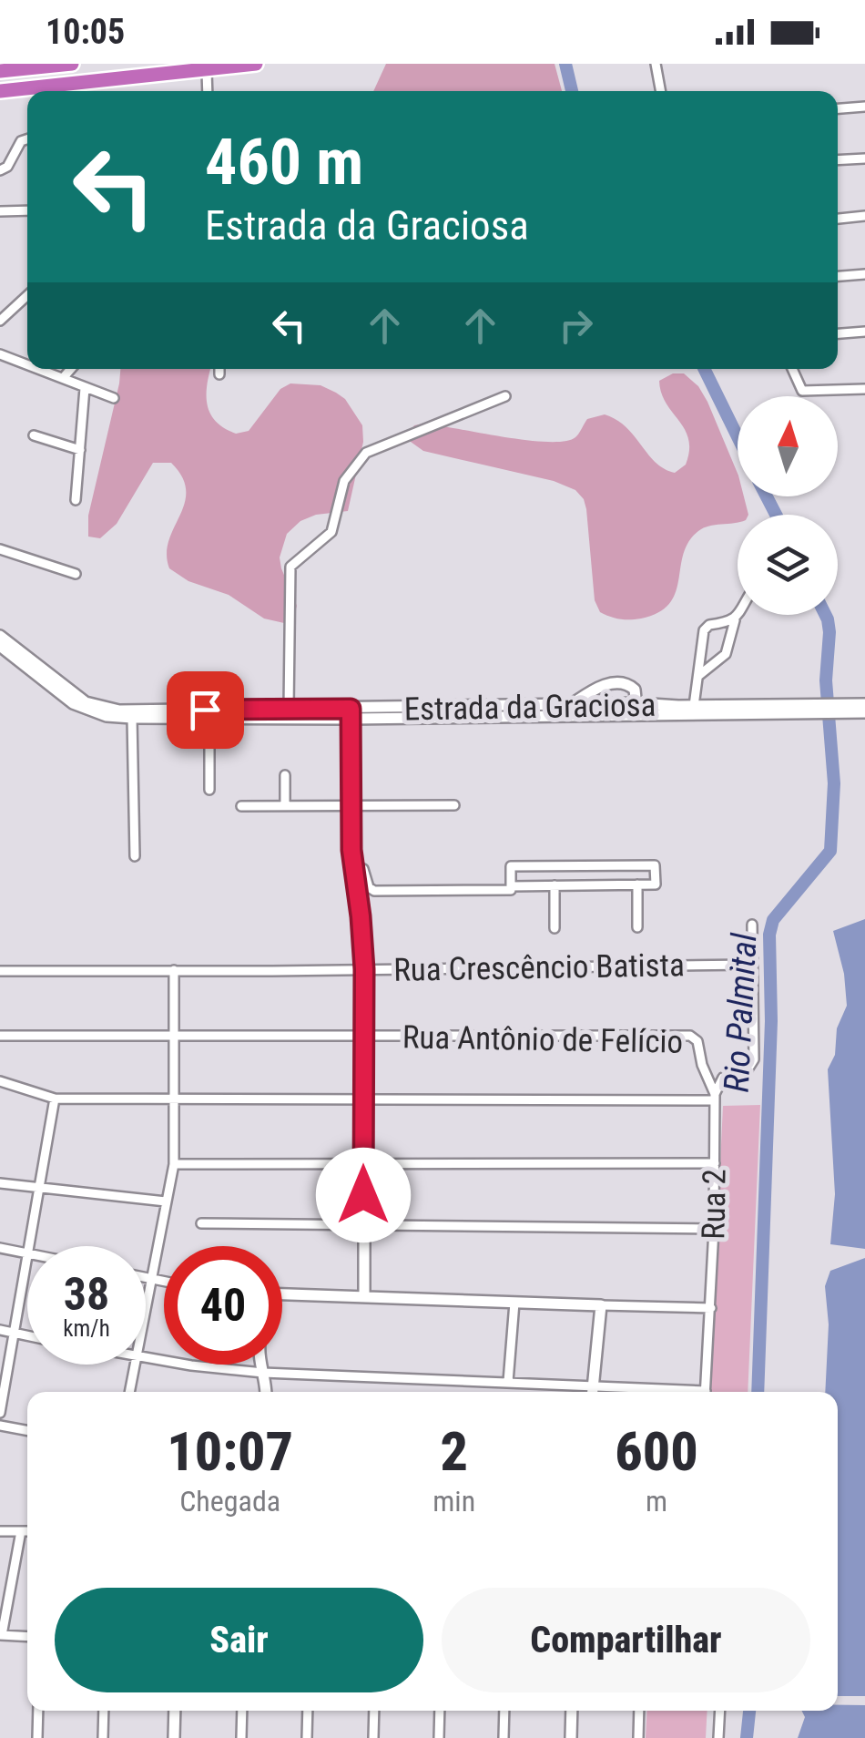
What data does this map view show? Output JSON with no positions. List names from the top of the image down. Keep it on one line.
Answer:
{"streets":{"main road":["Estrada da Graciosa"],"street":["Rua Crescêncio Batista","Rua Antônio de Felício","Rua 2"]},"crossings":[["Rua Antônio de Felício","Rua 2"]],"water":["Rio Palmital"],"north":"top","page":{"status":"10:05","turn":["460 m","Estrada da Graciosa"],"speed":"38 km/h","limit":"40","eta":["10:07","Chegada","2","min","600","m"],"buttons":["Sair","Compartilhar"]}}
